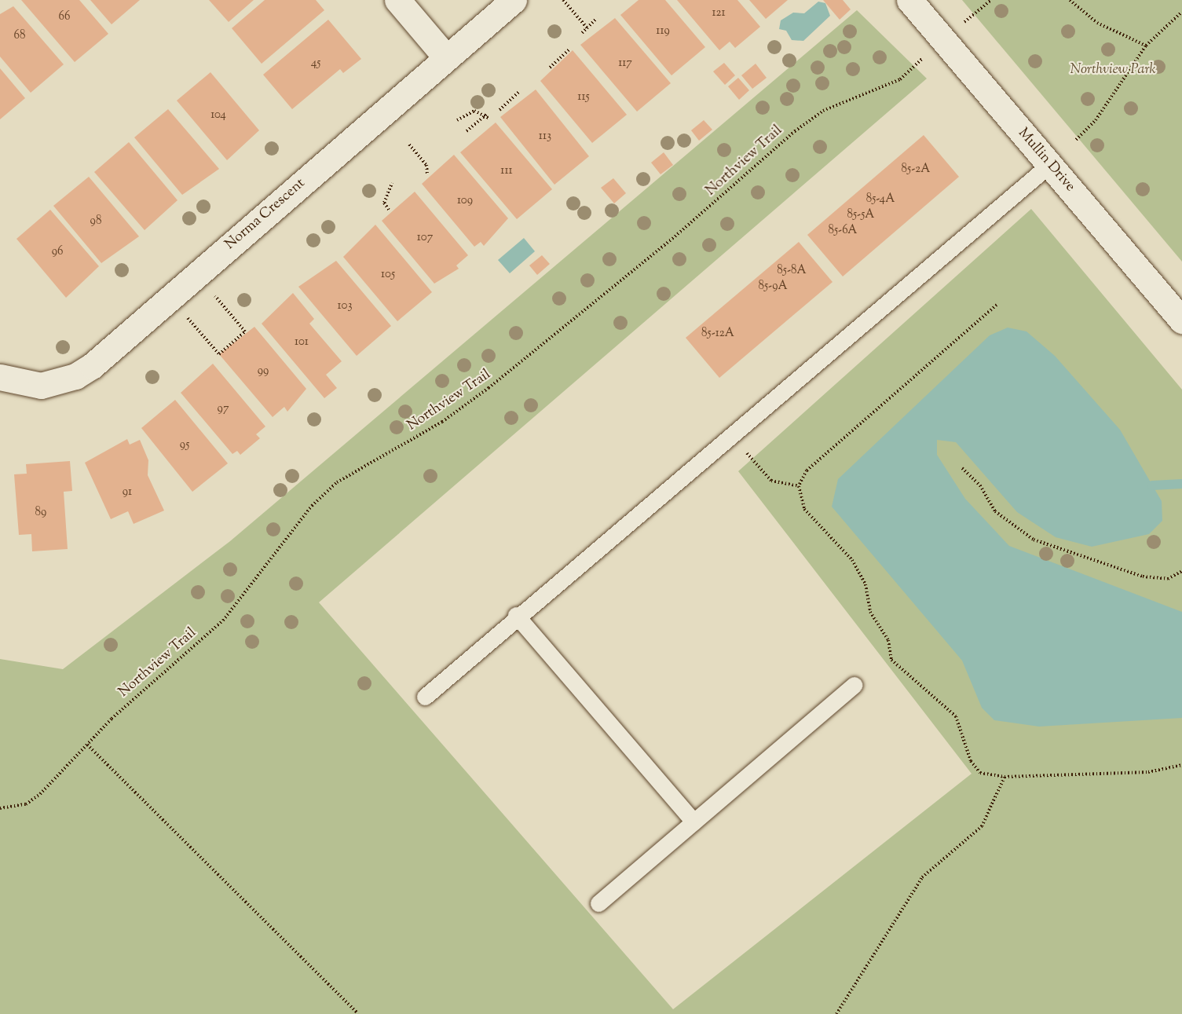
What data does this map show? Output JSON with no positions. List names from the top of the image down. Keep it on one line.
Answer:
{"streets":{"street":["Mullin Drive","Norma Crescent"],"path":["Northview Trail"]},"crossings":[["Mullin Drive","Northview Trail"]],"parks":["Northview Park"],"house_numbers":["121","66","119","68","45","117","115","104","113","85-2A","111","85-4A","109","85-5A","98","85-6A","107","96","85-8A","105","85-9A","103","85-12A","101","99","97","95","91","89"]}
